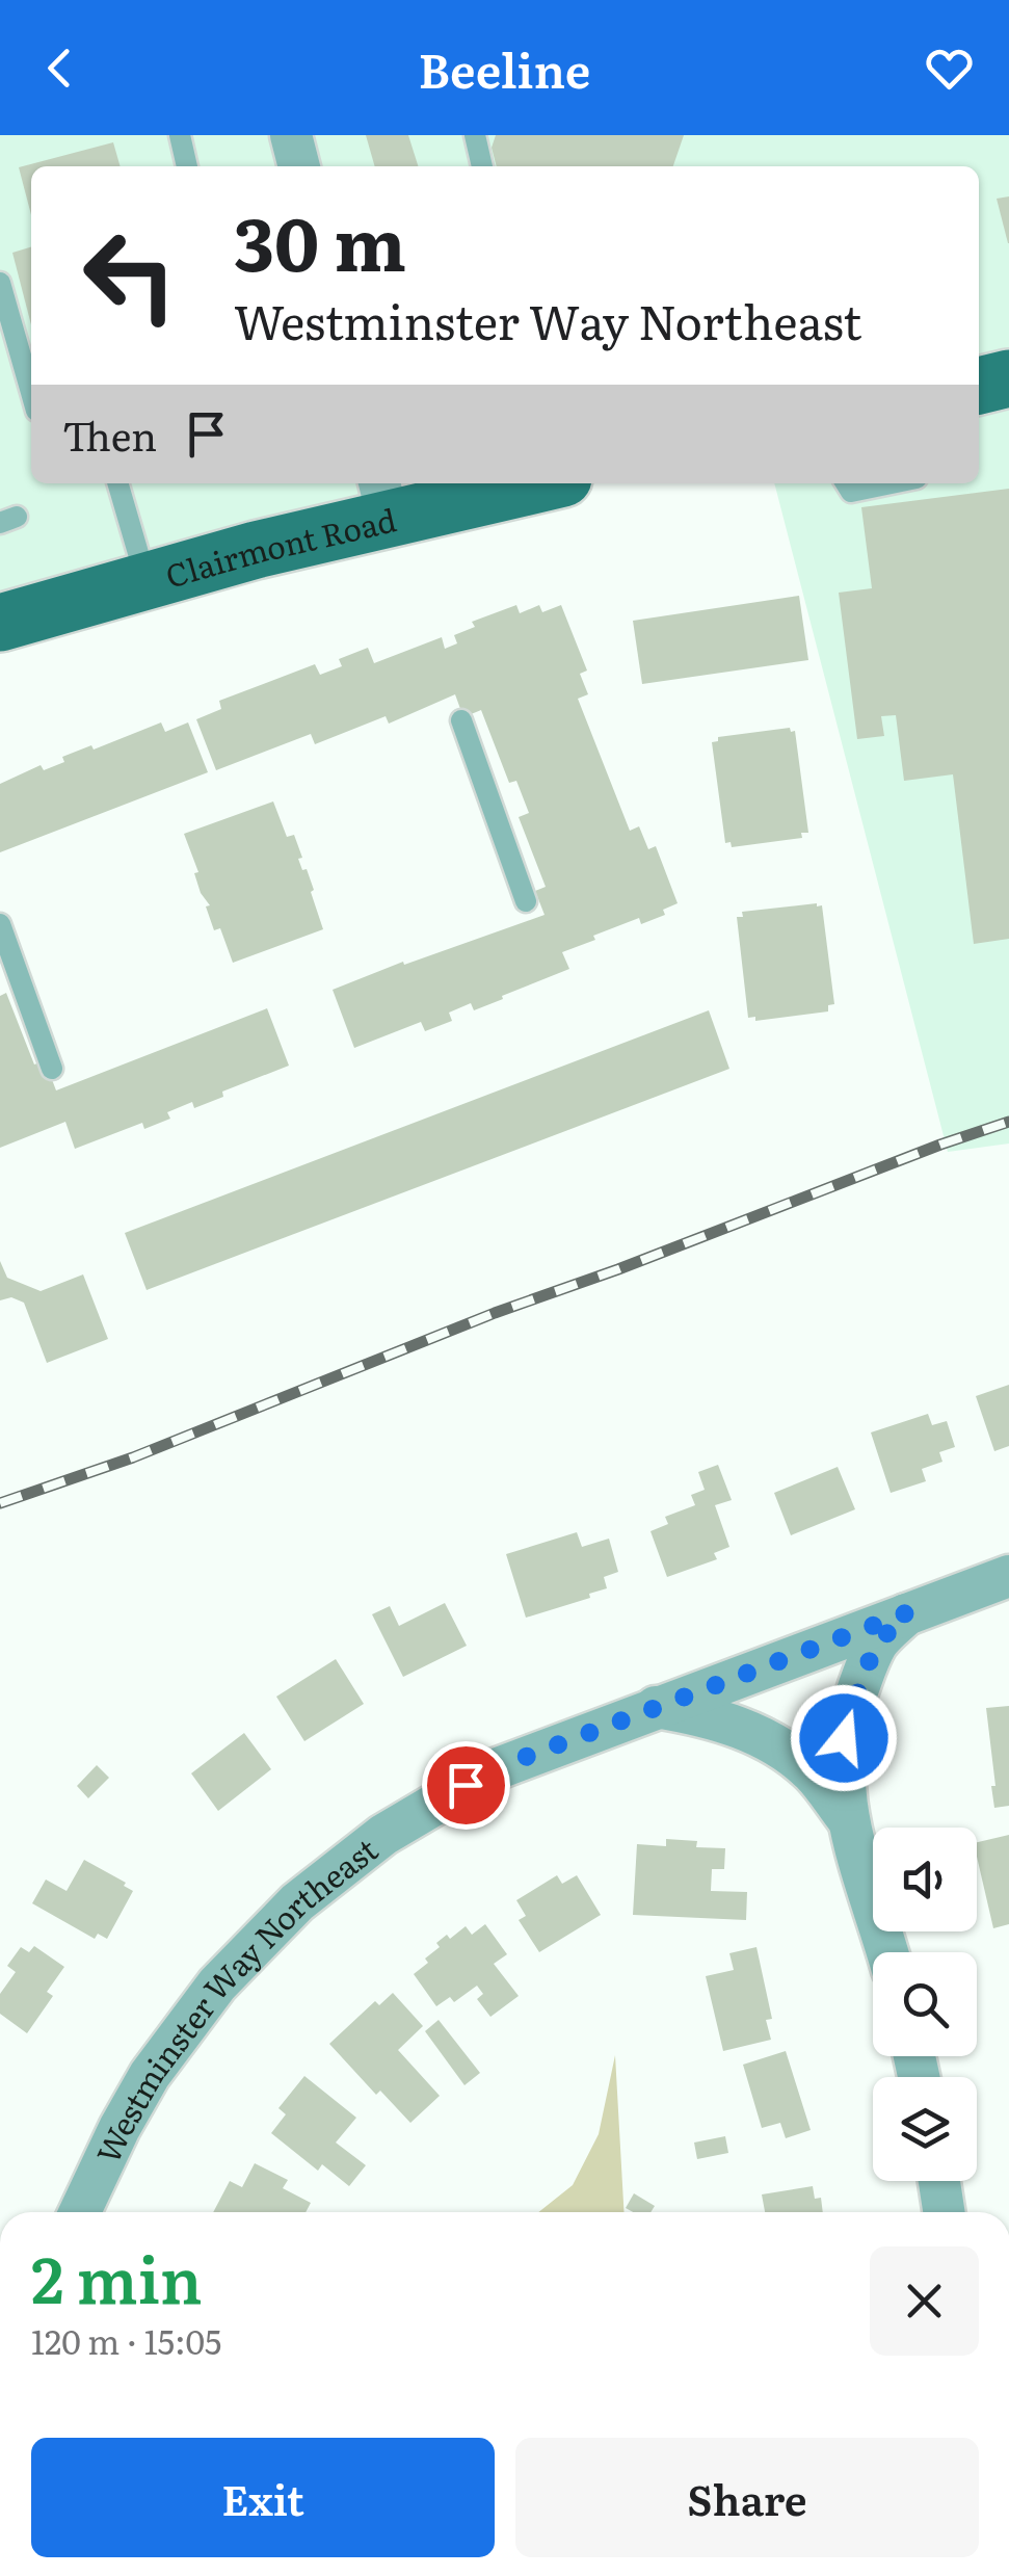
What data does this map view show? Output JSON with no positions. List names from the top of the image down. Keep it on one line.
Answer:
{"streets":{"main road":["Clairmont Road"],"street":["Westminster Way Northeast"]},"page":{"header":"Beeline","turn":["30 m","Westminster Way Northeast"],"then":"Then","heading":["2 min","120 m · 15:05"],"buttons":["Exit","Share"]}}
